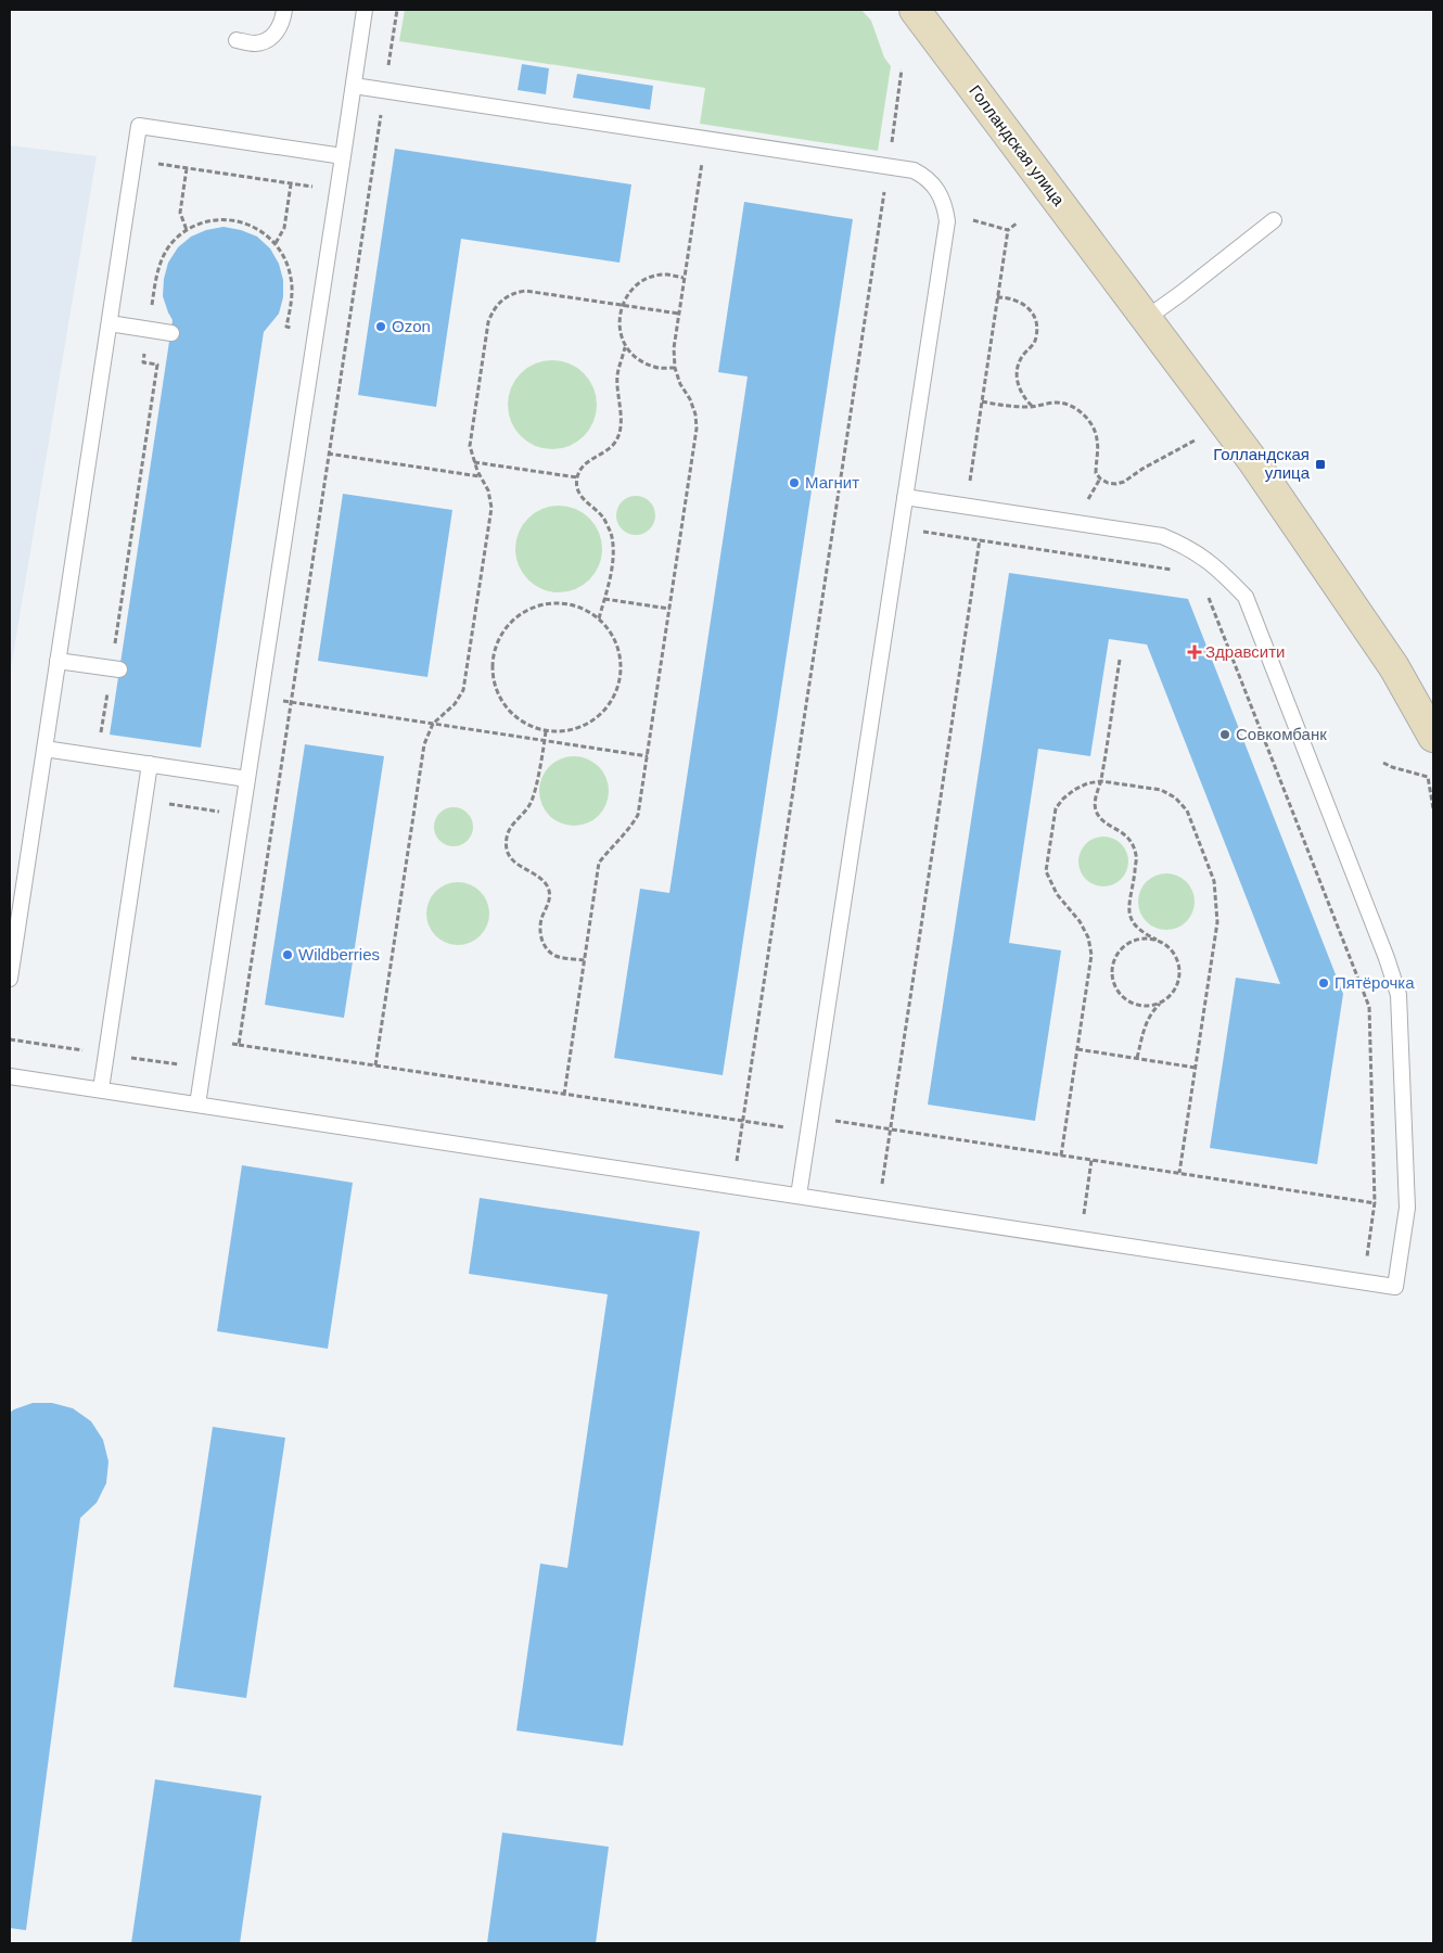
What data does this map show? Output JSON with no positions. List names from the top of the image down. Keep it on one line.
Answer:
{"streets":{"street":["Голландская улица"]},"places":{"other":["Ozon","Магнит","Совкомбанк","Wildberries","Пятёрочка"],"transit":["Голландская улица"],"health":["Здравсити"]}}
